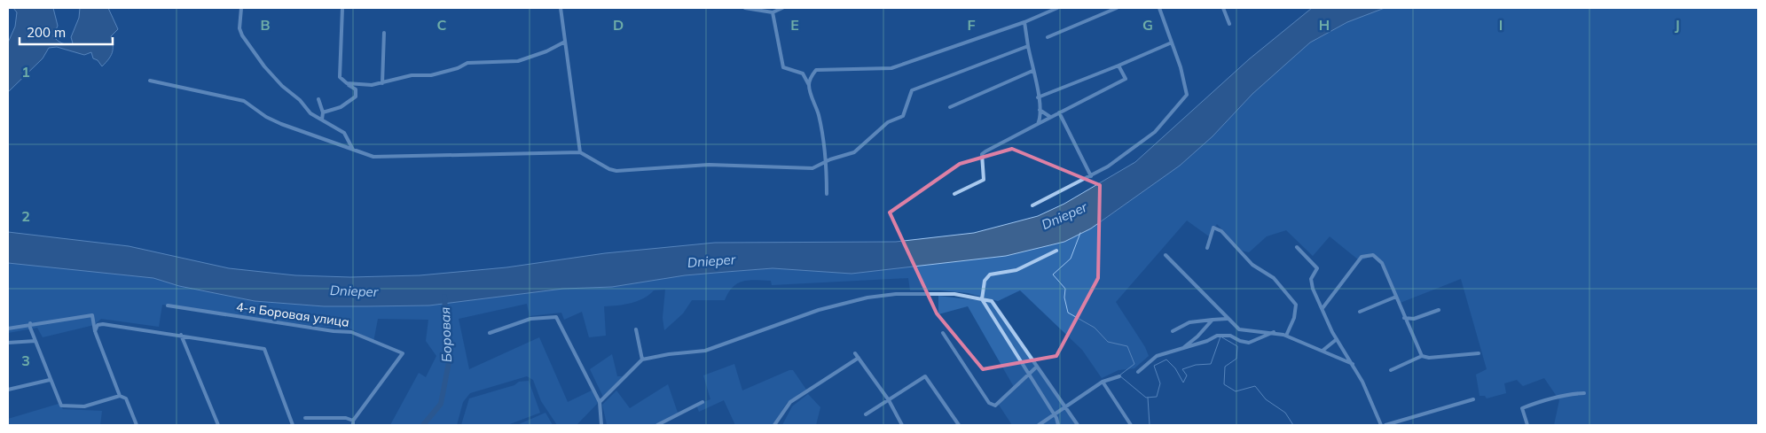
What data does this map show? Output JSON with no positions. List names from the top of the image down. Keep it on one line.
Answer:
{"streets":{"street":["4-я Боровая улица"]},"water":["Dnieper","Боровая"],"scale_bar":"200 m","grid":{"columns":["B","C","D","E","F","G","H","I","J"],"rows":["1","2","3"]}}
